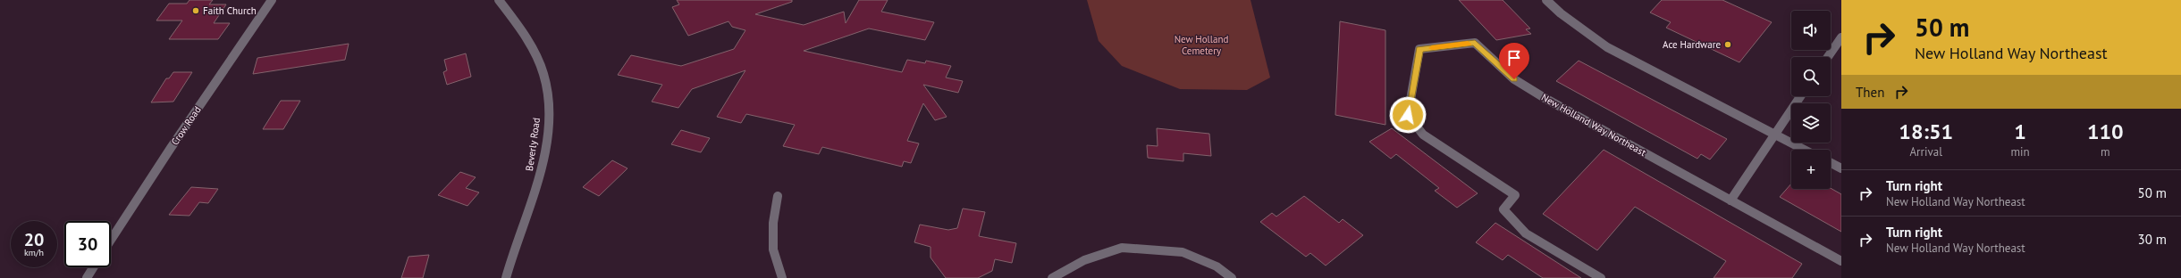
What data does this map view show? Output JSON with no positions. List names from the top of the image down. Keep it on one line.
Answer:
{"streets":{"street":["New Holland Way Northeast","Crow Road","Beverly Road"]},"parks":["New Holland Cemetery"],"places":["Faith Church","Ace Hardware"],"page":{"turn":["50 m","New Holland Way Northeast"],"map_buttons":"+","then":"Then","eta":["18:51","Arrival","1","min","110","m"],"list":[{"name":"Turn right","note":"New Holland Way Northeast","value":"50 m"},{"name":"Turn right","note":"New Holland Way Northeast","value":"30 m"}],"speed":"20 km/h","limit":"30"}}
